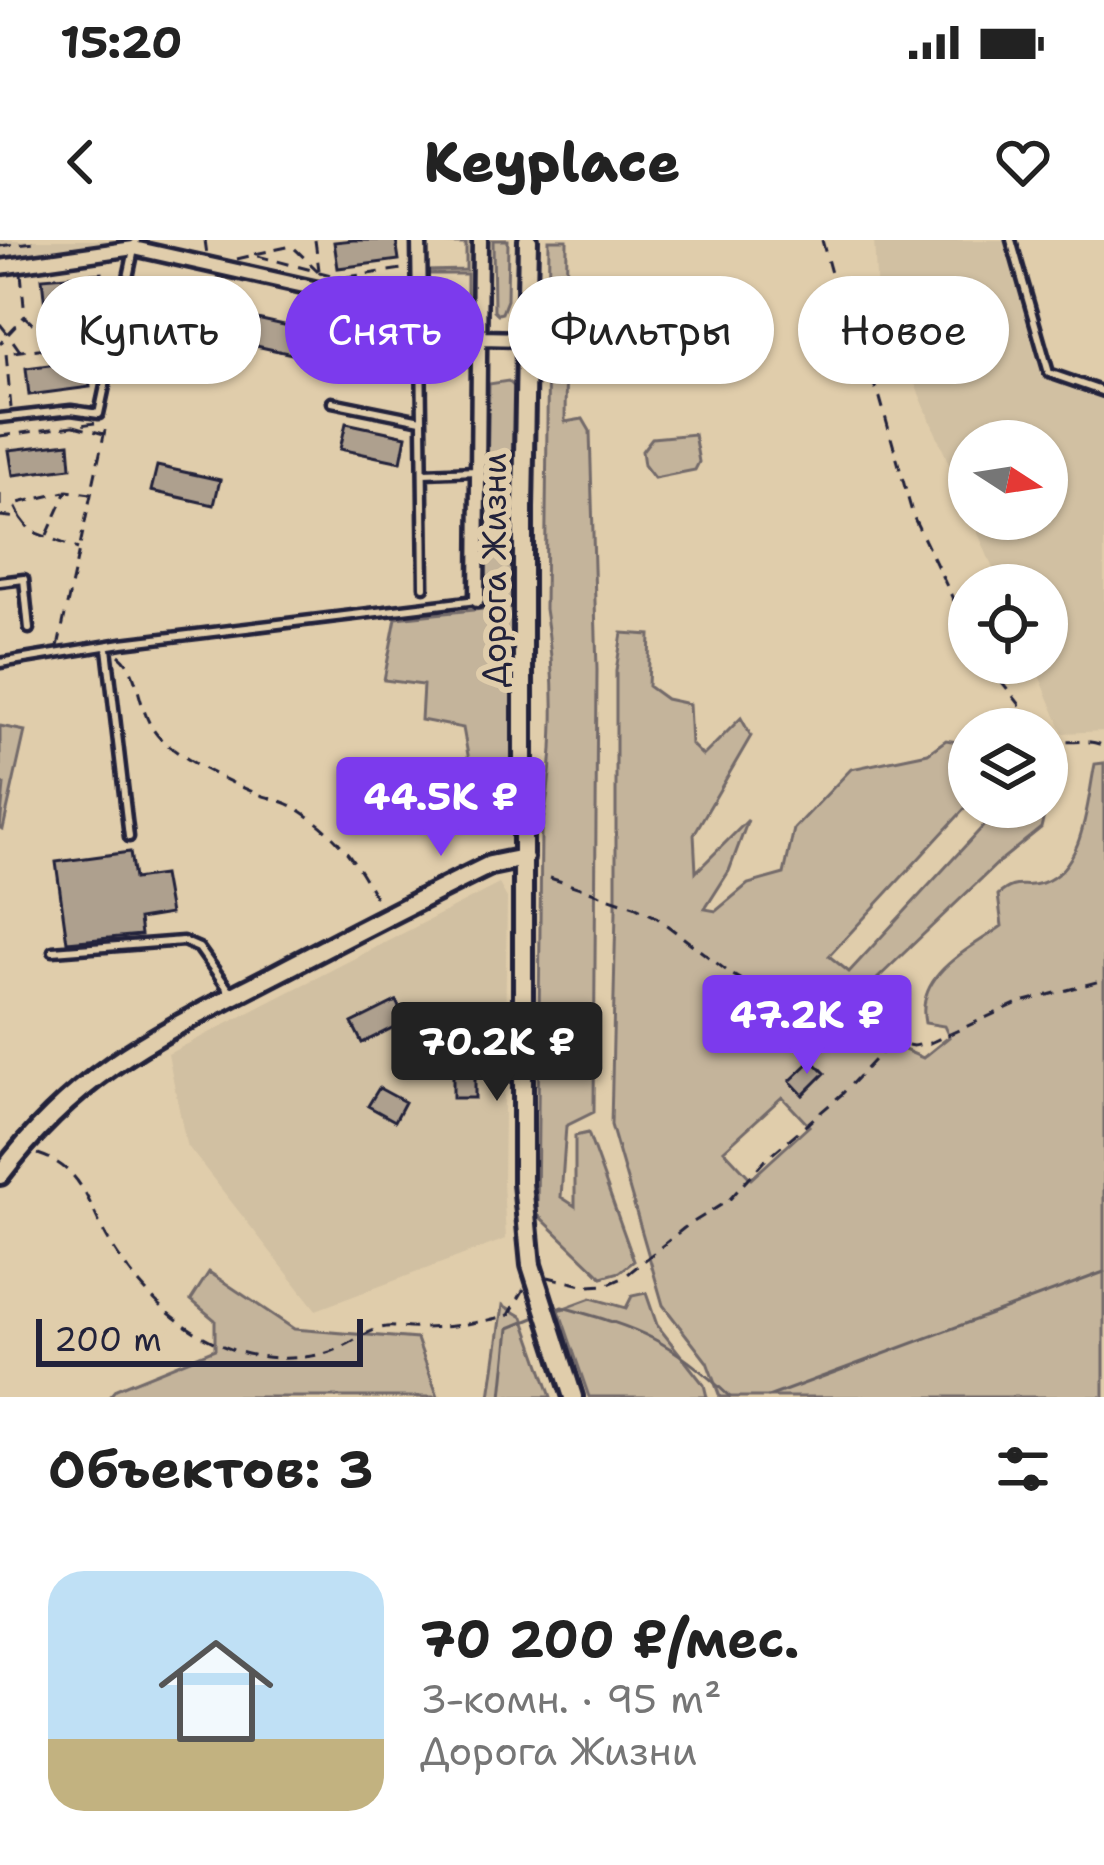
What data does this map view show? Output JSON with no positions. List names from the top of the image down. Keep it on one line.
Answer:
{"streets":{"main road":["Дорога Жизни"]},"scale_bar":"200 m","north":"right","page":{"status":"15:20","header":"Keyplace","chip":["Купить","Снять","Фильтры","Новое"],"price":["44.5K ₽","47.2K ₽","70.2K ₽"],"scale":"200 m","heading":"Объектов: 3","list":[{"name":"70 200 ₽/мес.","note":"3-комн. · 95 m² · Дорога Жизни"}]}}
